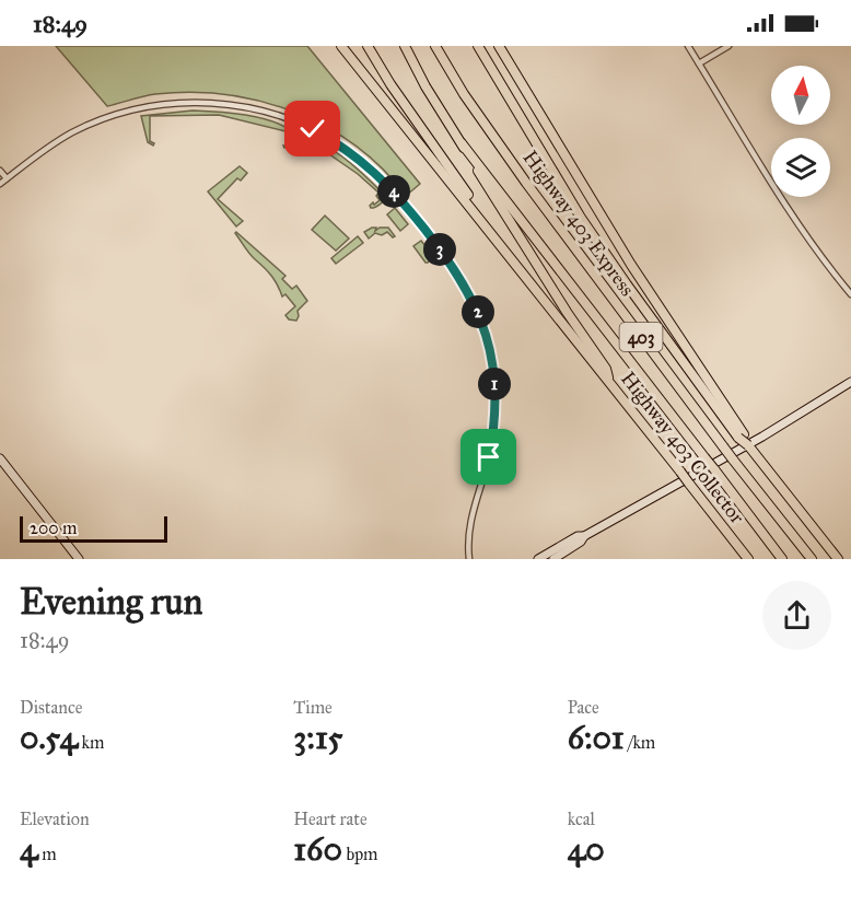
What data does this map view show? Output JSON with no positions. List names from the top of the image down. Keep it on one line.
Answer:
{"streets":{"highway":["Highway 403 Express","403","Highway 403 Collector"]},"crossings":[["Highway 403 Express","403"]],"scale_bar":"200 m","north":"top","page":{"status":"18:49","pins":["4","3","2","1"],"scale":"200 m","heading":["Evening run","18:49"],"stats":[["Distance","0.54 km"],["Time","3:15"],["Pace","6:01 /km"],["Elevation","4 m"],["Heart rate","160 bpm"],["kcal","40"]]}}
